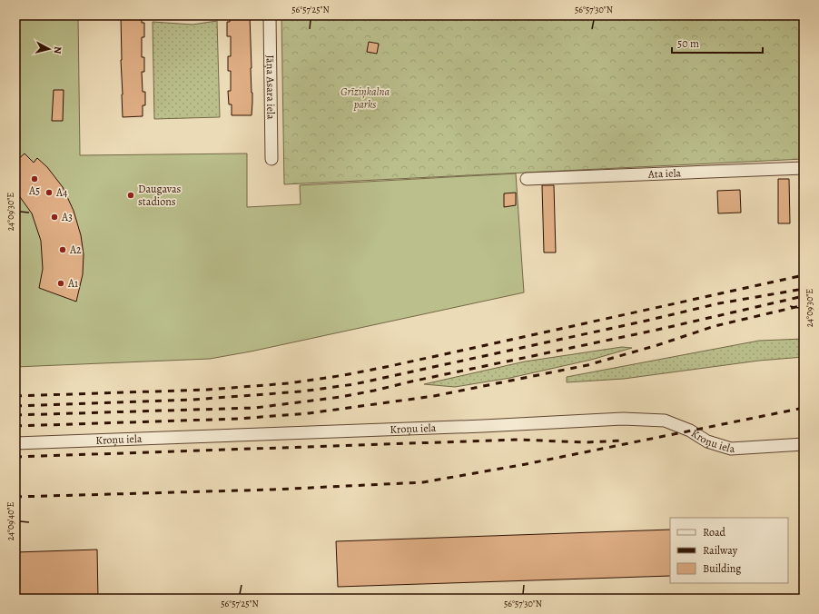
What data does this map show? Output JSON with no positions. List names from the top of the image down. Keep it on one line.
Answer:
{"streets":{"street":["Jāņa Asara iela","Ata iela","Kroņu iela"]},"parks":["Grīziņkalna parks"],"places":["A5","A4","Daugavas stadions","A3","A2","A1"],"legend":["Road","Railway","Building"],"scale_bar":"50 m","north":"right","coordinates":["56°57'25\"N","56°57'30\"N","24°09'30\"E","24°09'40\"E"]}
